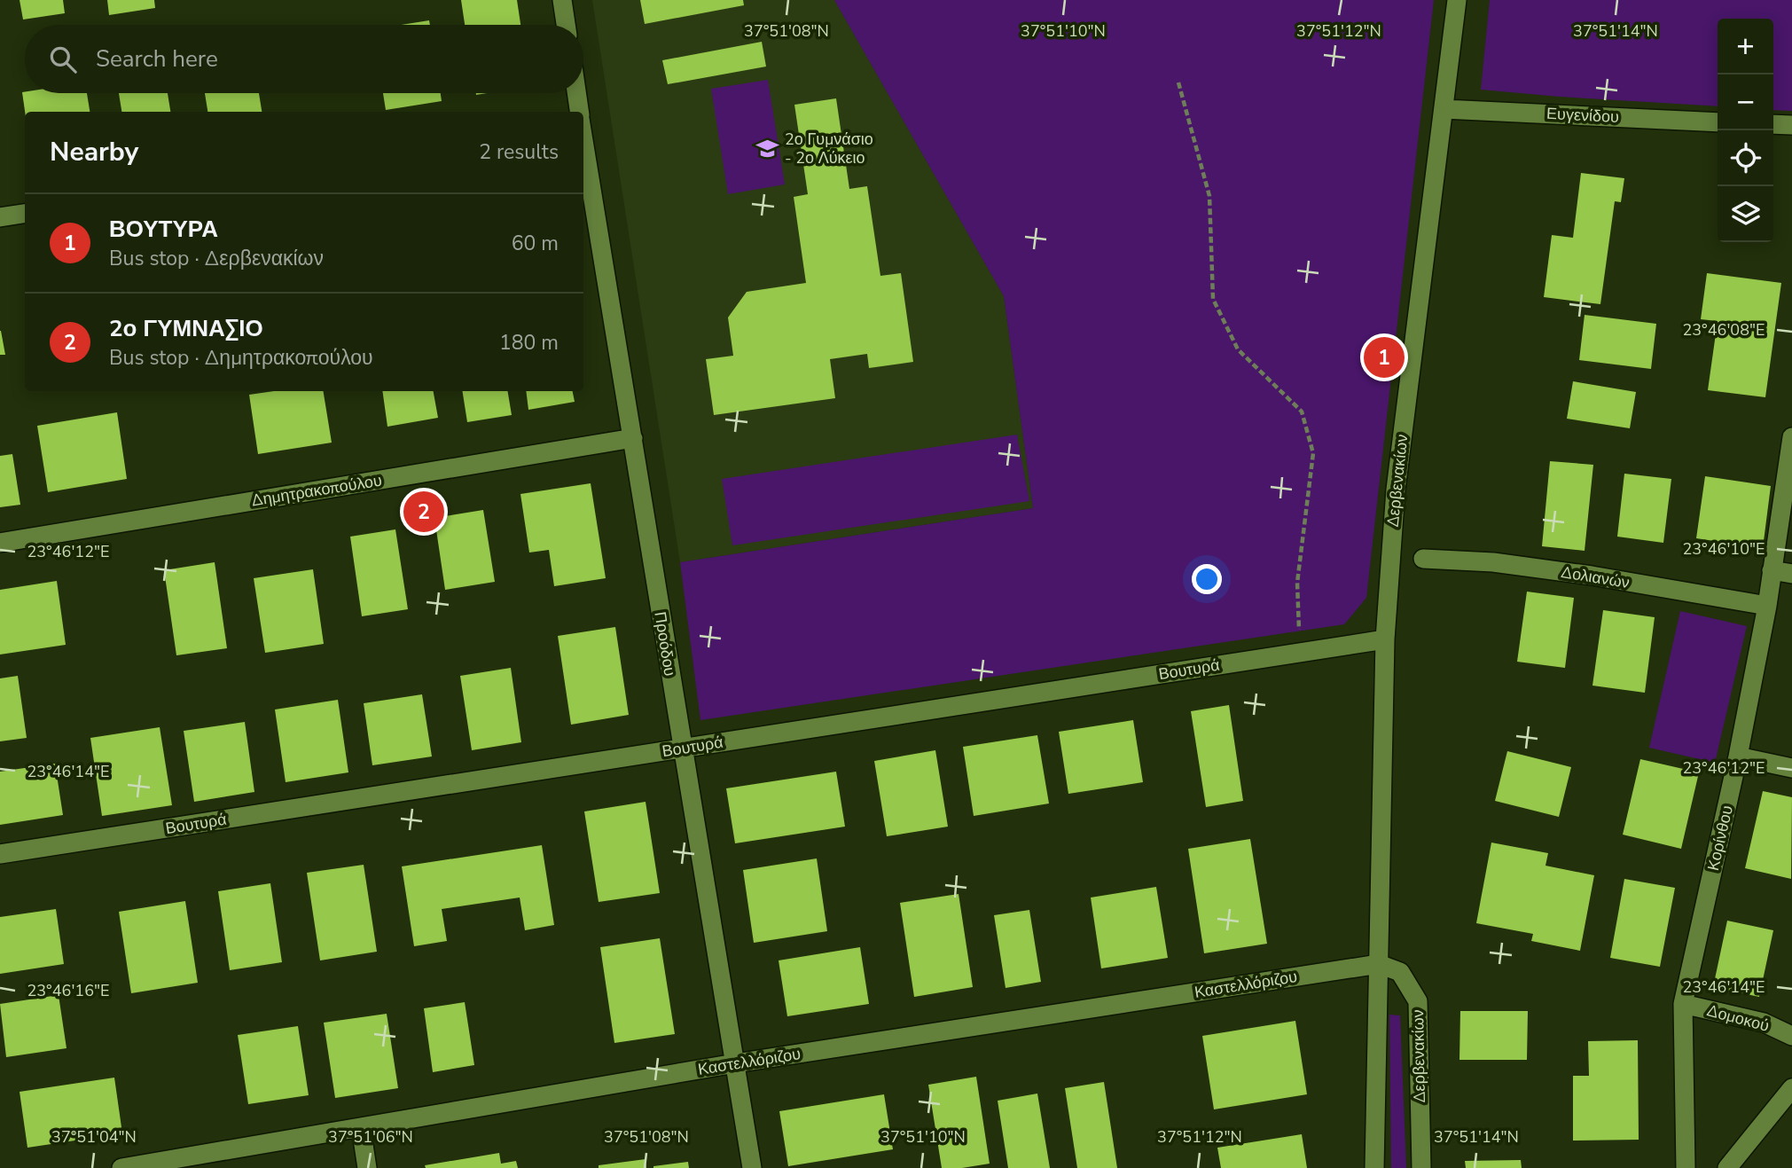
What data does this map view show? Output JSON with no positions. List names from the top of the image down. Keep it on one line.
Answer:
{"streets":{"street":["Ευγενίδου","Δερβενακίων","Δημητρακοπούλου","Δολιανών","Προόδου","Βουτυρά","Κορίνθου","Καστελλόριζου","Δομοκού"]},"crossings":[["Ευγενίδου","Δερβενακίων"],["Δερβενακίων","Βουτυρά"],["Δερβενακίων","Καστελλόριζου"],["Δημητρακοπούλου","Προόδου"],["Δολιανών","Κορίνθου"],["Προόδου","Βουτυρά"],["Προόδου","Καστελλόριζου"],["Κορίνθου","Δομοκού"]],"places":{"school or university":["2ο Γυμνάσιο - 2ο Λύκειο"]},"page":{"map_buttons":["+","−"],"search":"Search here","heading":["Nearby","2 results"],"list":[{"mark":"1","name":"ΒΟΥΤΥΡΑ","note":"Bus stop · Δερβενακίων","value":"60 m"},{"mark":"2","name":"2ο ΓΥΜΝΑΣΙΟ","note":"Bus stop · Δημητρακοπούλου","value":"180 m"}],"pins":["1","2"]},"coordinates":["37°51'08\"N","37°51'10\"N","37°51'12\"N","37°51'14\"N","23°46'08\"E","23°46'10\"E","23°46'12\"E","23°46'14\"E","23°46'16\"E","37°51'04\"N","37°51'06\"N"]}
